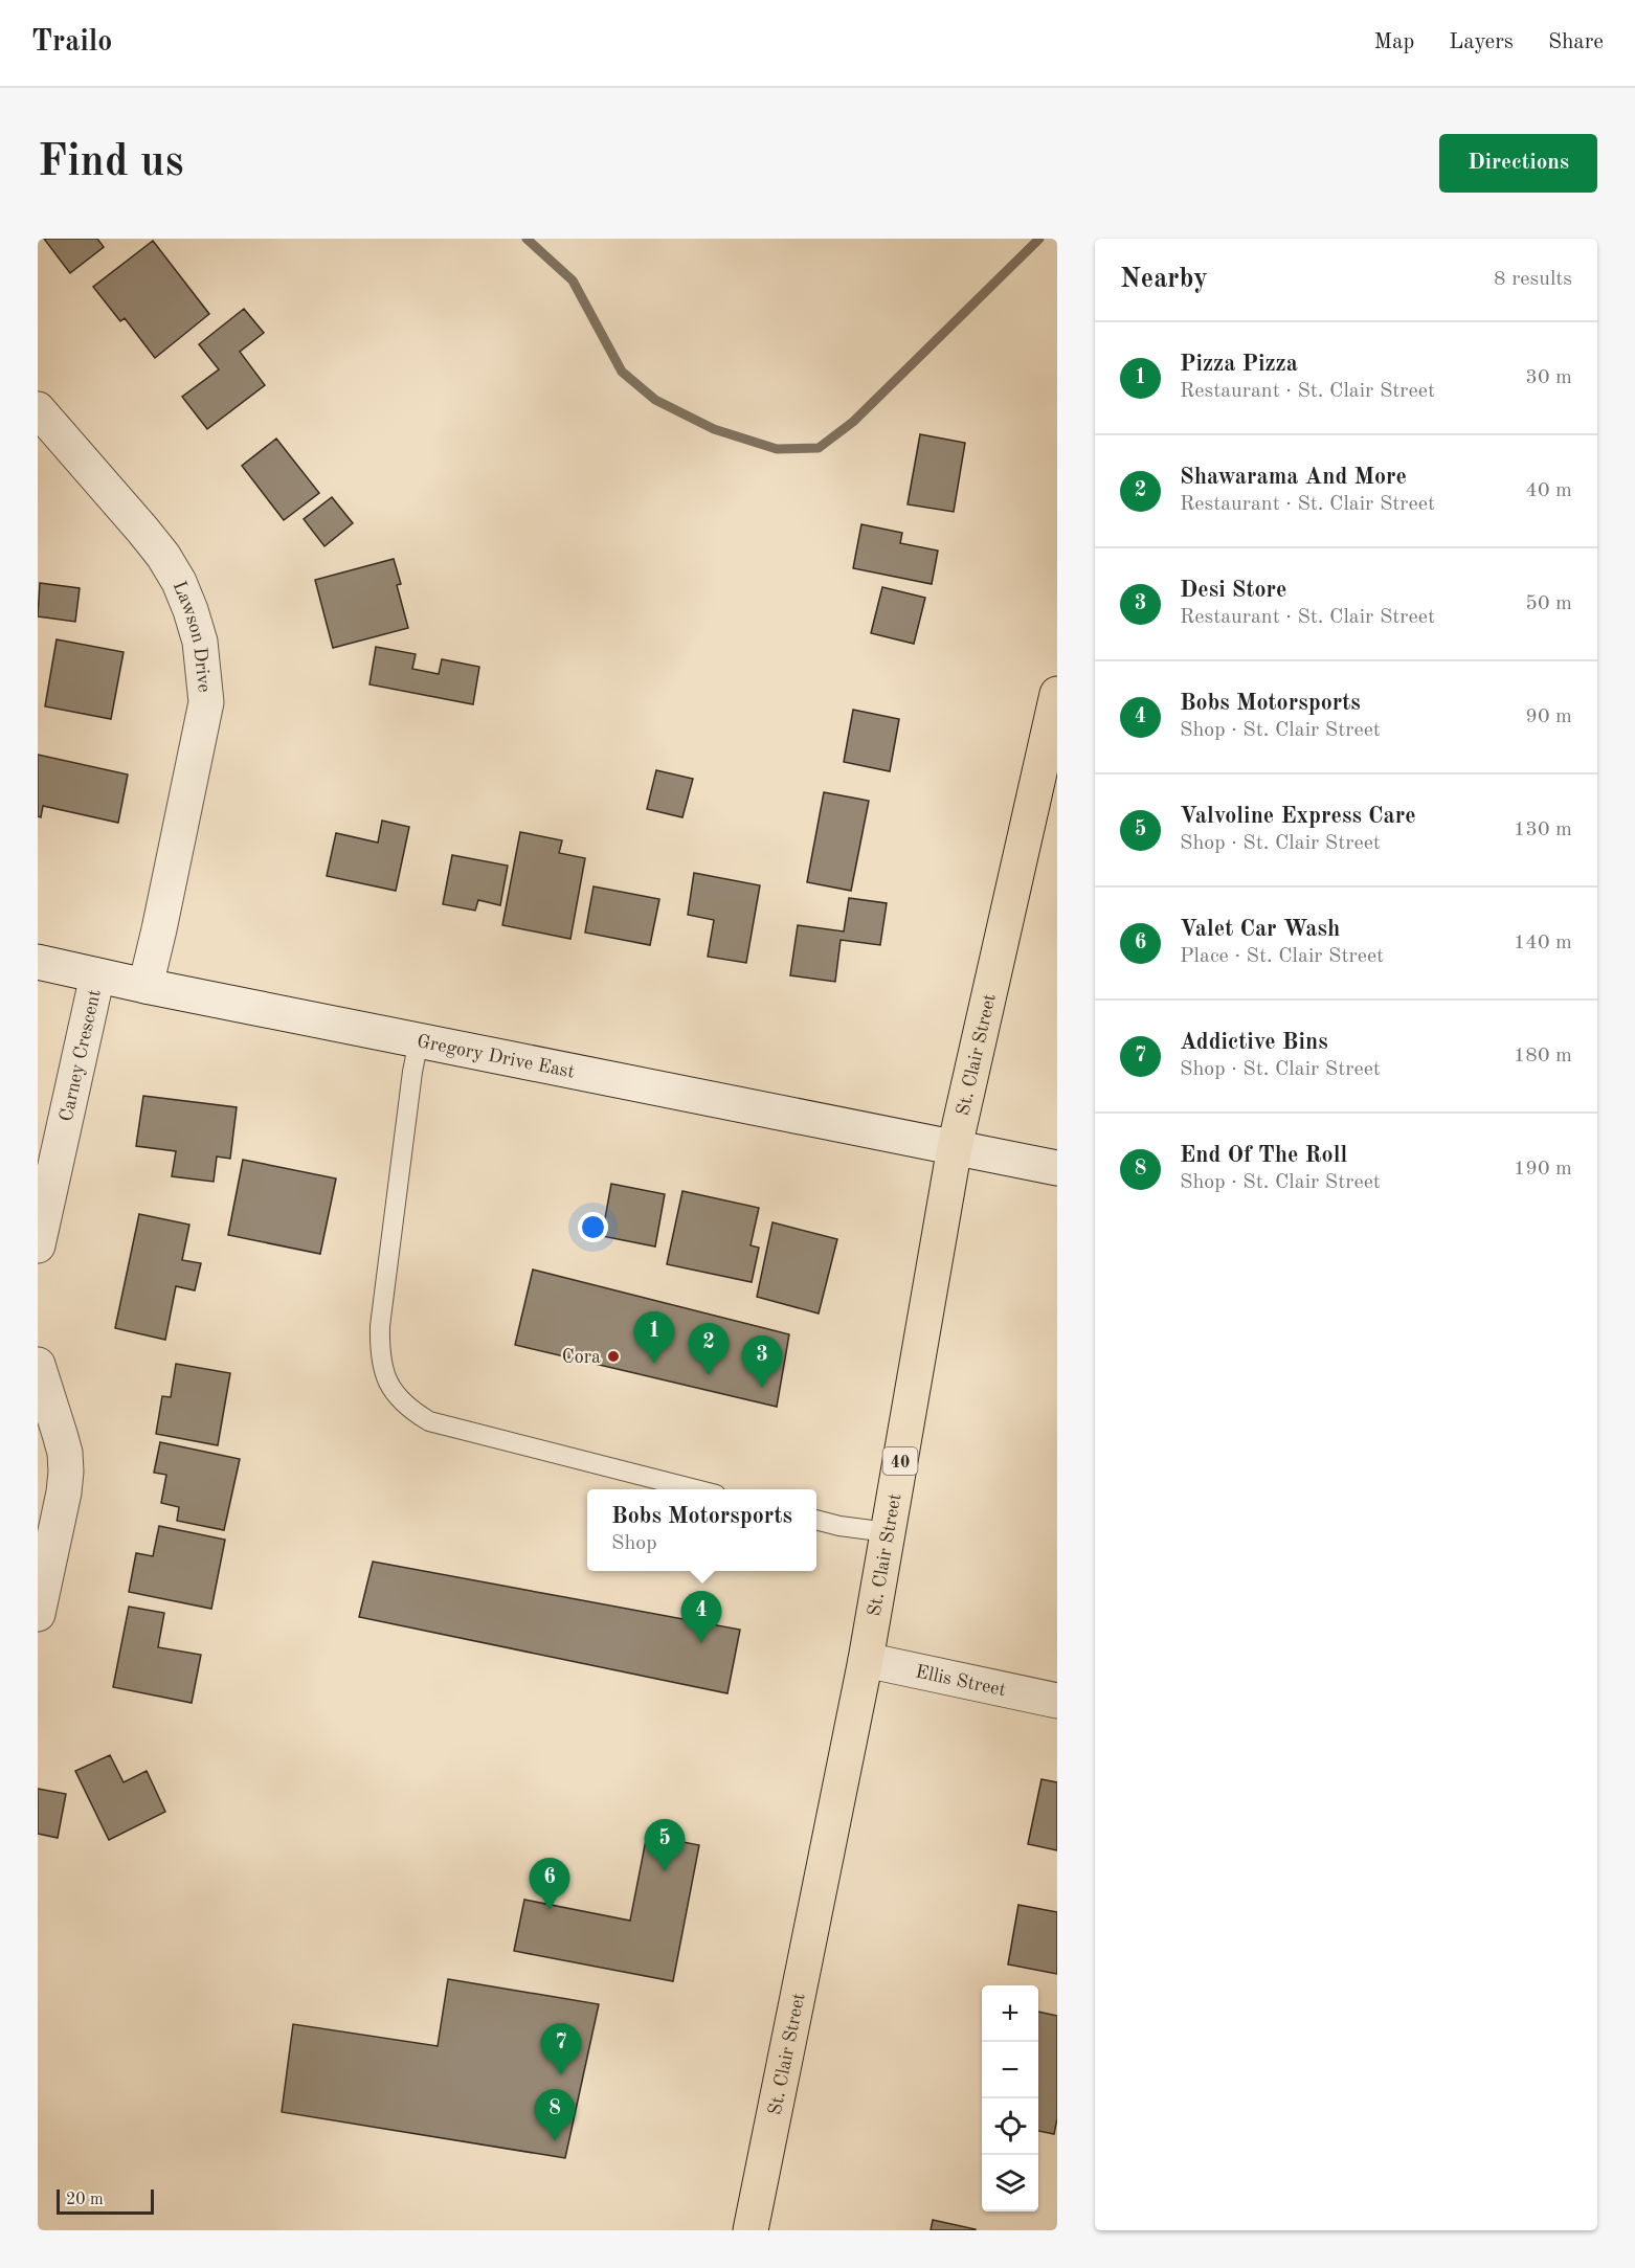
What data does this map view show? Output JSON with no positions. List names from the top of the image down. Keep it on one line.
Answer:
{"streets":{"main road":["St. Clair Street","40"],"street":["Lawson Drive","Carney Crescent","Gregory Drive East","Ellis Street"]},"crossings":[["Lawson Drive","Gregory Drive East"],["St. Clair Street","Gregory Drive East"],["St. Clair Street","Ellis Street"],["Carney Crescent","Gregory Drive East"]],"places":["Cora"],"scale_bar":"20 m","page":{"header":"Trailo","nav":["Map","Layers","Share"],"buttons":"Directions","title":"Find us","heading":["Nearby","8 results"],"list":[{"mark":"1","name":"Pizza Pizza","note":"Restaurant · St. Clair Street","value":"30 m"},{"mark":"2","name":"Shawarama And More","note":"Restaurant · St. Clair Street","value":"40 m"},{"mark":"3","name":"Desi Store","note":"Restaurant · St. Clair Street","value":"50 m"},{"mark":"4","name":"Bobs Motorsports","note":"Shop · St. Clair Street","value":"90 m"},{"mark":"5","name":"Valvoline Express Care","note":"Shop · St. Clair Street","value":"130 m"},{"mark":"6","name":"Valet Car Wash","note":"Place · St. Clair Street","value":"140 m"},{"mark":"7","name":"Addictive Bins","note":"Shop · St. Clair Street","value":"180 m"},{"mark":"8","name":"End Of The Roll","note":"Shop · St. Clair Street","value":"190 m"}],"pins":["1","2","3","4","5","6","7","8"],"popup":["Bobs Motorsports","Shop"],"map_buttons":["+","−"],"scale":"20 m"}}
